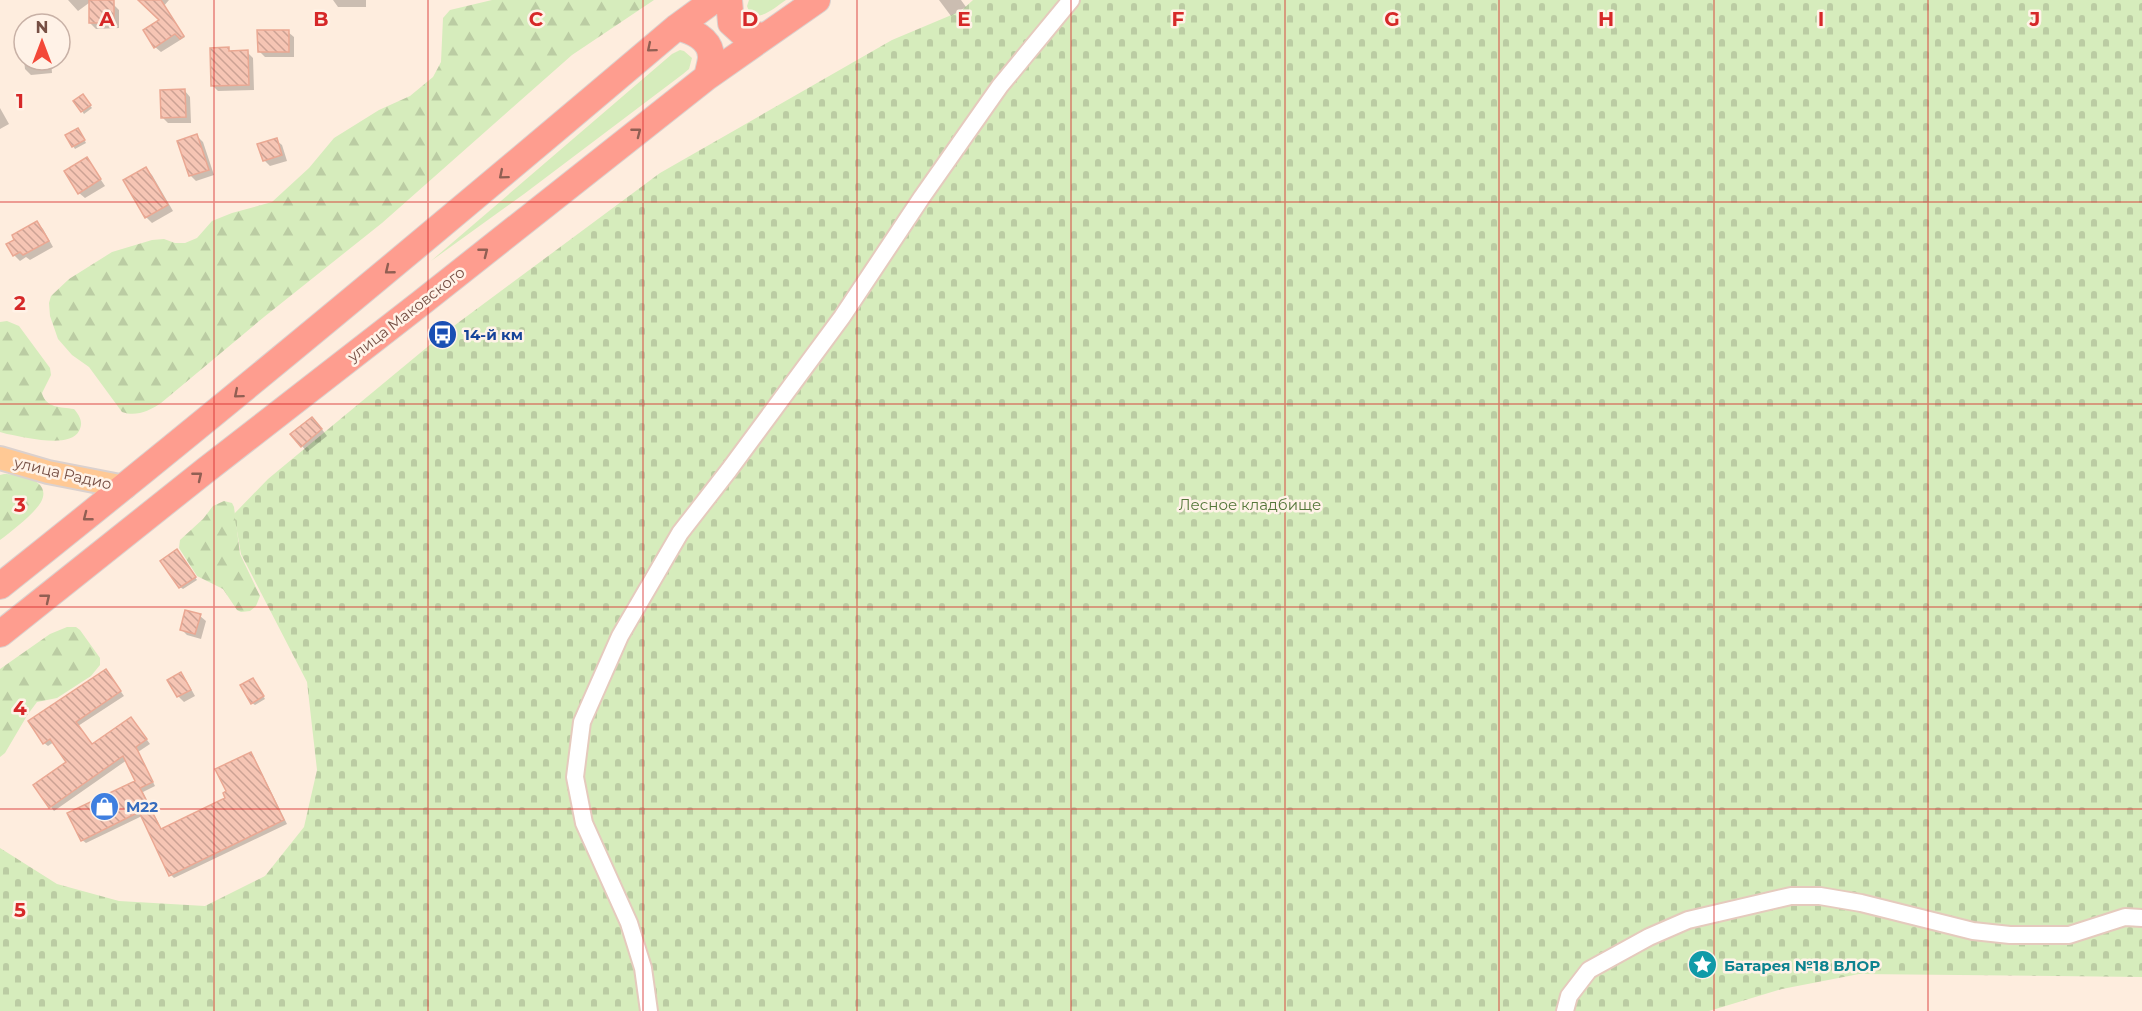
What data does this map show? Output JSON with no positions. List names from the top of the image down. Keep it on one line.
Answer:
{"streets":{"highway":["улица Маковского"],"main road":["улица Радио"]},"parks":["Лесное кладбище"],"places":{"bus stop":["14-й км"],"shop":["M22"],"place":["Батарея №18 ВЛОР"]},"north":"top","grid":{"columns":["A","B","C","D","E","F","G","H","I","J"],"rows":["1","2","3","4","5"]}}
